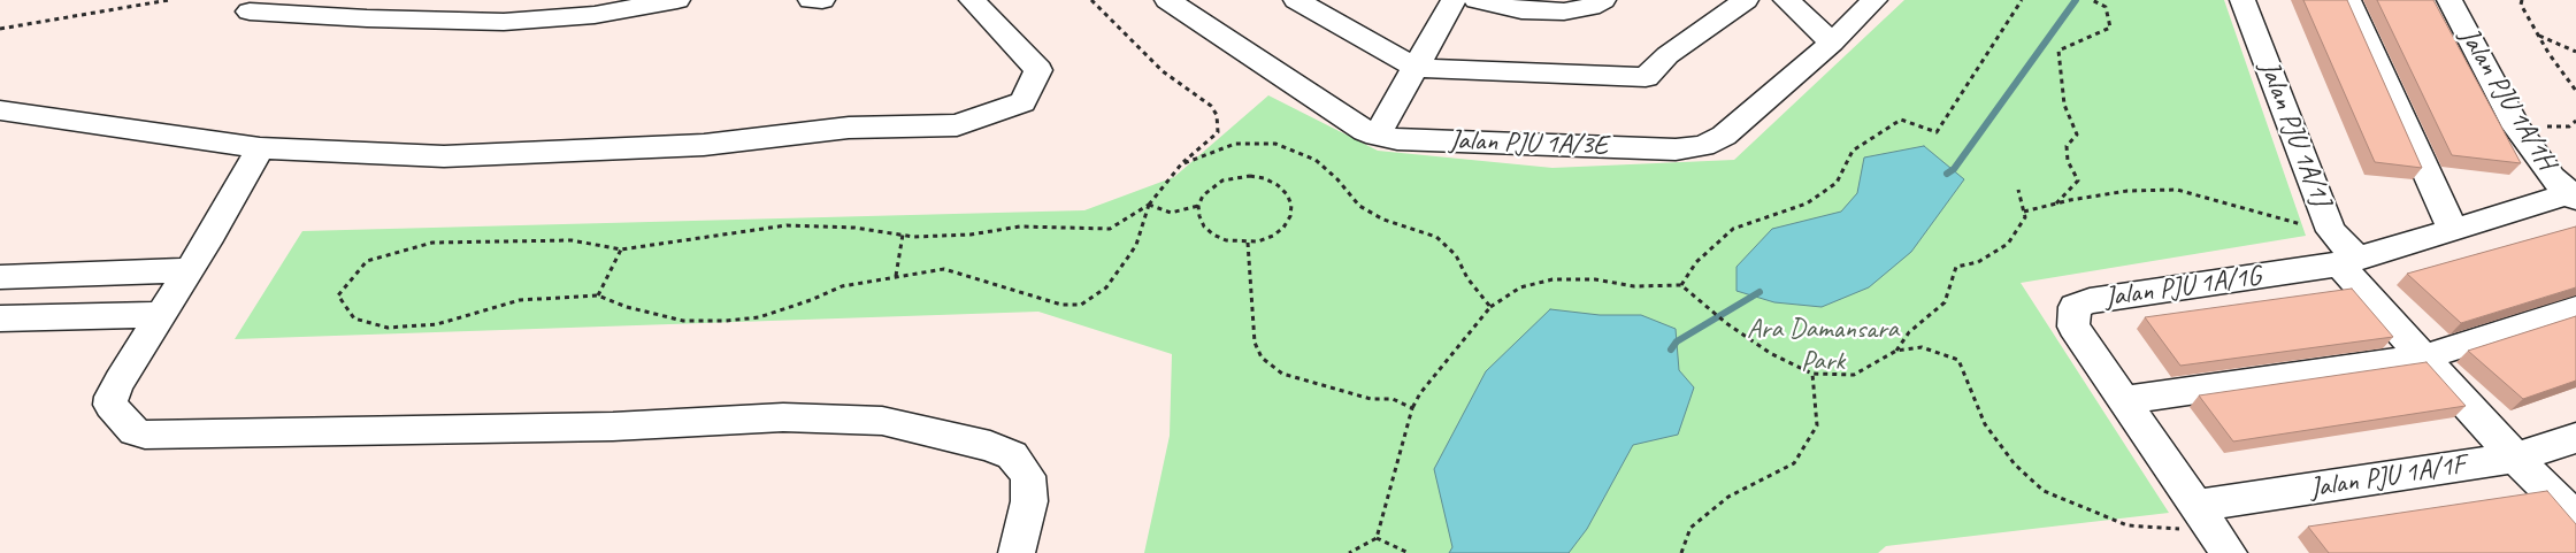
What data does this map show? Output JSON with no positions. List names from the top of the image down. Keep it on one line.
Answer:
{"streets":{"street":["Jalan PJU 1A/1H","Jalan PJU 1A/1J","Jalan PJU 1A/3E","Jalan PJU 1A/1G","Jalan PJU 1A/1F"]},"crossings":[["Jalan PJU 1A/1H","Jalan PJU 1A/1G"],["Jalan PJU 1A/1J","Jalan PJU 1A/1G"],["Jalan PJU 1A/1J","Jalan PJU 1A/1F"],["Jalan PJU 1A/1G","Jalan PJU 1A/1F"]],"parks":["Ara Damansara Park"]}
